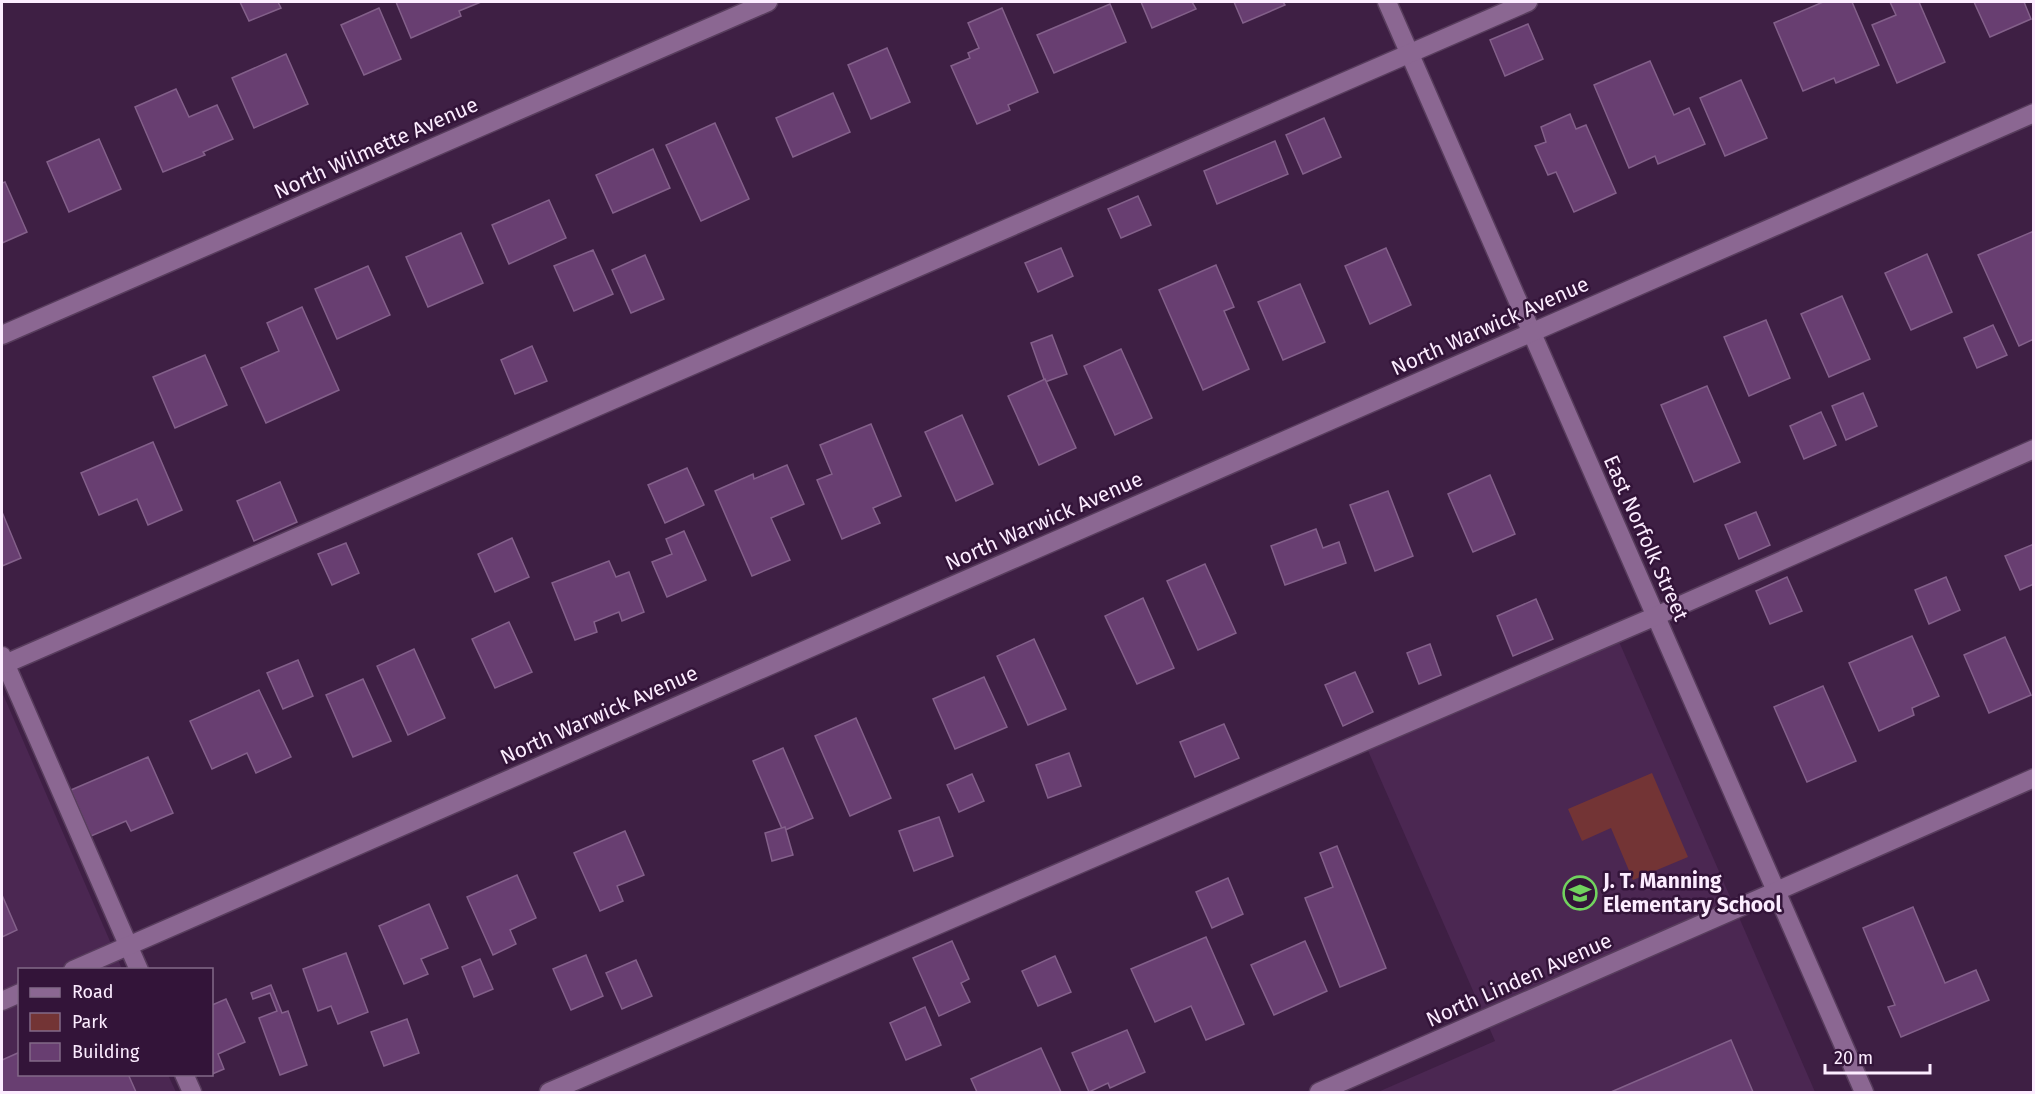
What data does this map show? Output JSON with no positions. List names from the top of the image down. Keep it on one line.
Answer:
{"streets":{"street":["North Wilmette Avenue","North Warwick Avenue","East Norfolk Street","North Linden Avenue"]},"crossings":[["North Warwick Avenue","East Norfolk Street"],["East Norfolk Street","North Linden Avenue"]],"places":{"school or university":["J. T. Manning Elementary School"]},"legend":["Road","Park","Building"],"scale_bar":"20 m"}
